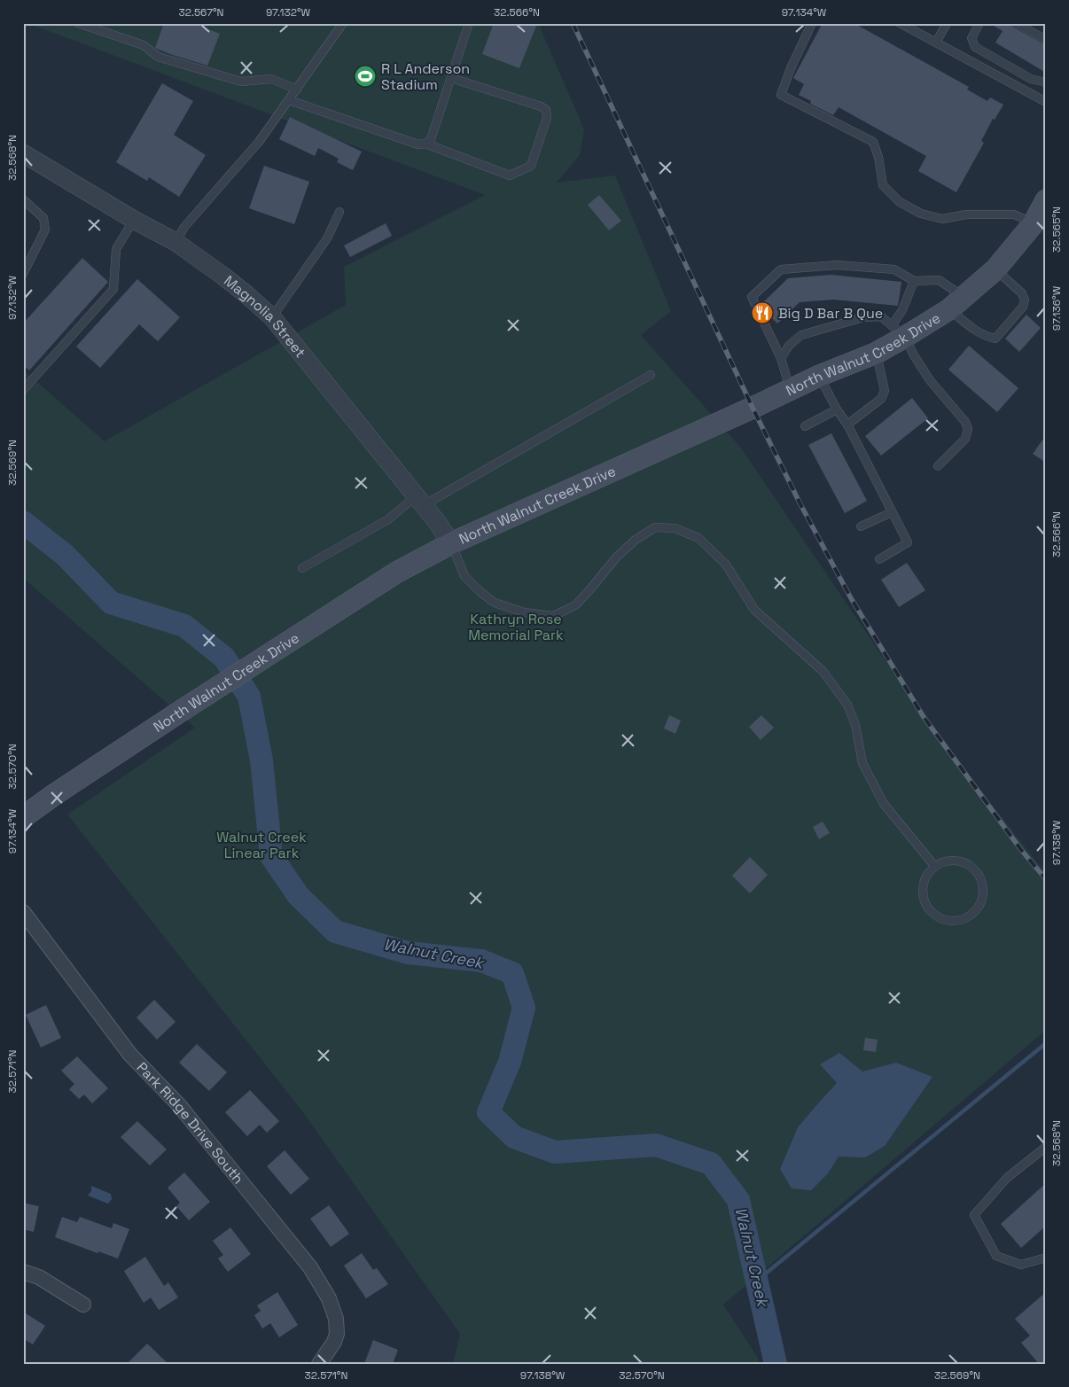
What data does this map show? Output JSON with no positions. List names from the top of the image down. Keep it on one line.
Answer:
{"streets":{"main road":["North Walnut Creek Drive"],"street":["Magnolia Street","Park Ridge Drive South"]},"crossings":[["Magnolia Street","North Walnut Creek Drive"]],"water":["Walnut Creek"],"parks":["Kathryn Rose Memorial Park","Walnut Creek Linear Park"],"places":{"sports":["R L Anderson Stadium"],"restaurant":["Big D Bar B Que"]},"coordinates":["32.567°N","97.132°W","32.566°N","97.134°W","32.568°N","32.565°N","97.136°W","32.569°N","32.570°N","97.138°W","32.571°N"]}
